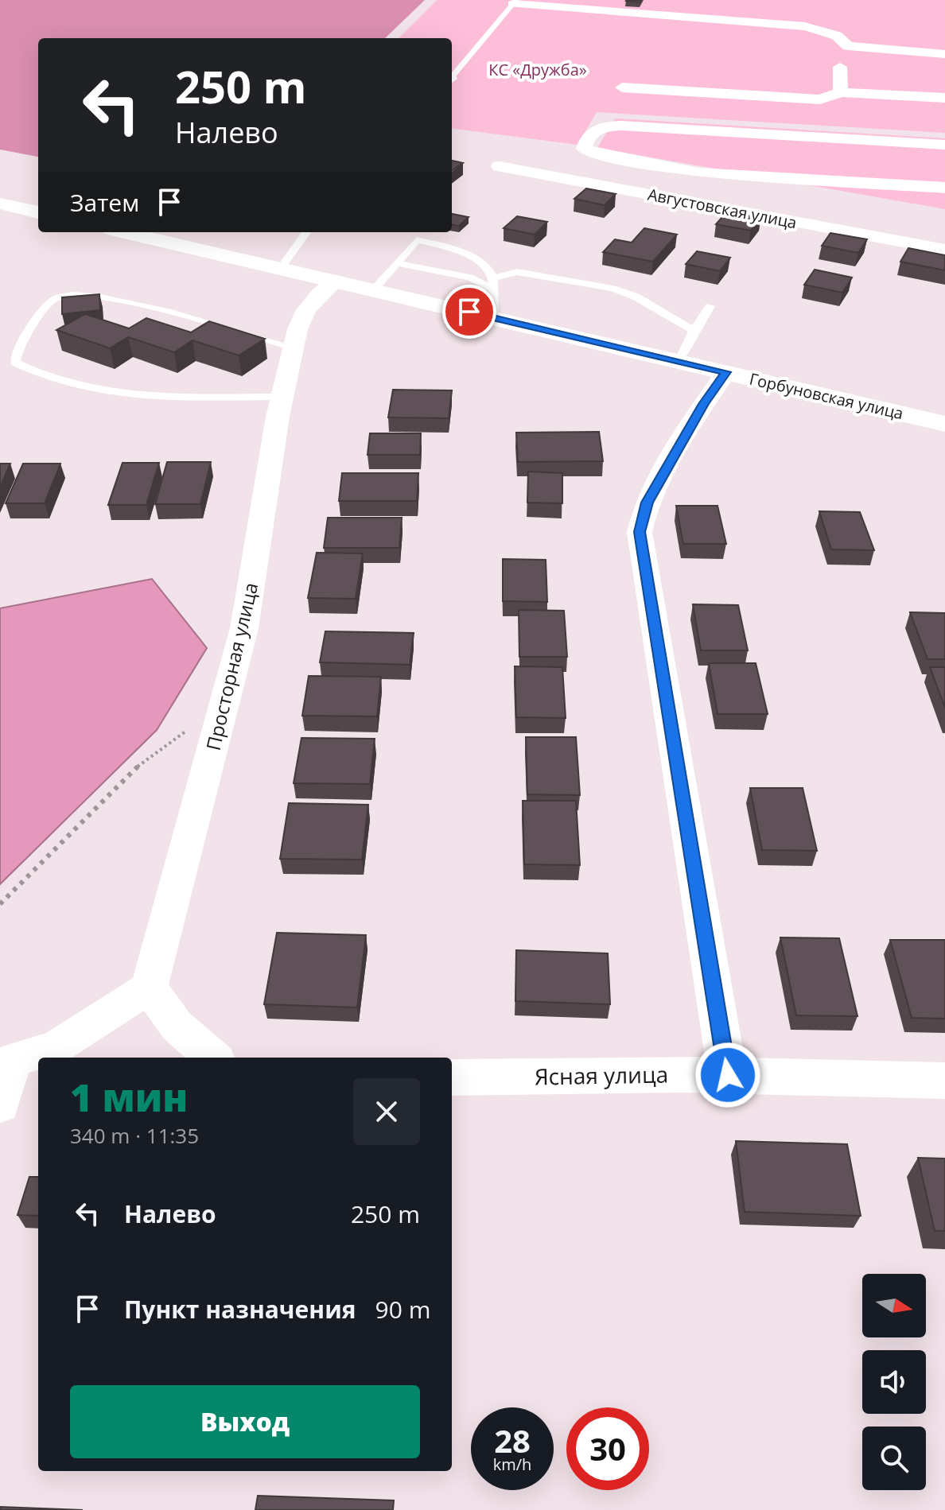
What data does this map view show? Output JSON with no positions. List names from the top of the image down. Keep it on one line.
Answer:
{"streets":{"main road":["Горбуновская улица"],"street":["Августовская улица","Просторная улица","Ясная улица"]},"crossings":[["Горбуновская улица","Просторная улица"]],"parks":["КС «Дружба»"],"north":"right","page":{"turn":["250 m","Налево"],"then":"Затем","heading":["1 мин","340 m · 11:35"],"list":[{"name":"Налево","value":"250 m"},{"name":"Пункт назначения","value":"90 m"}],"buttons":"Выход","speed":"28 km/h","limit":"30"}}
